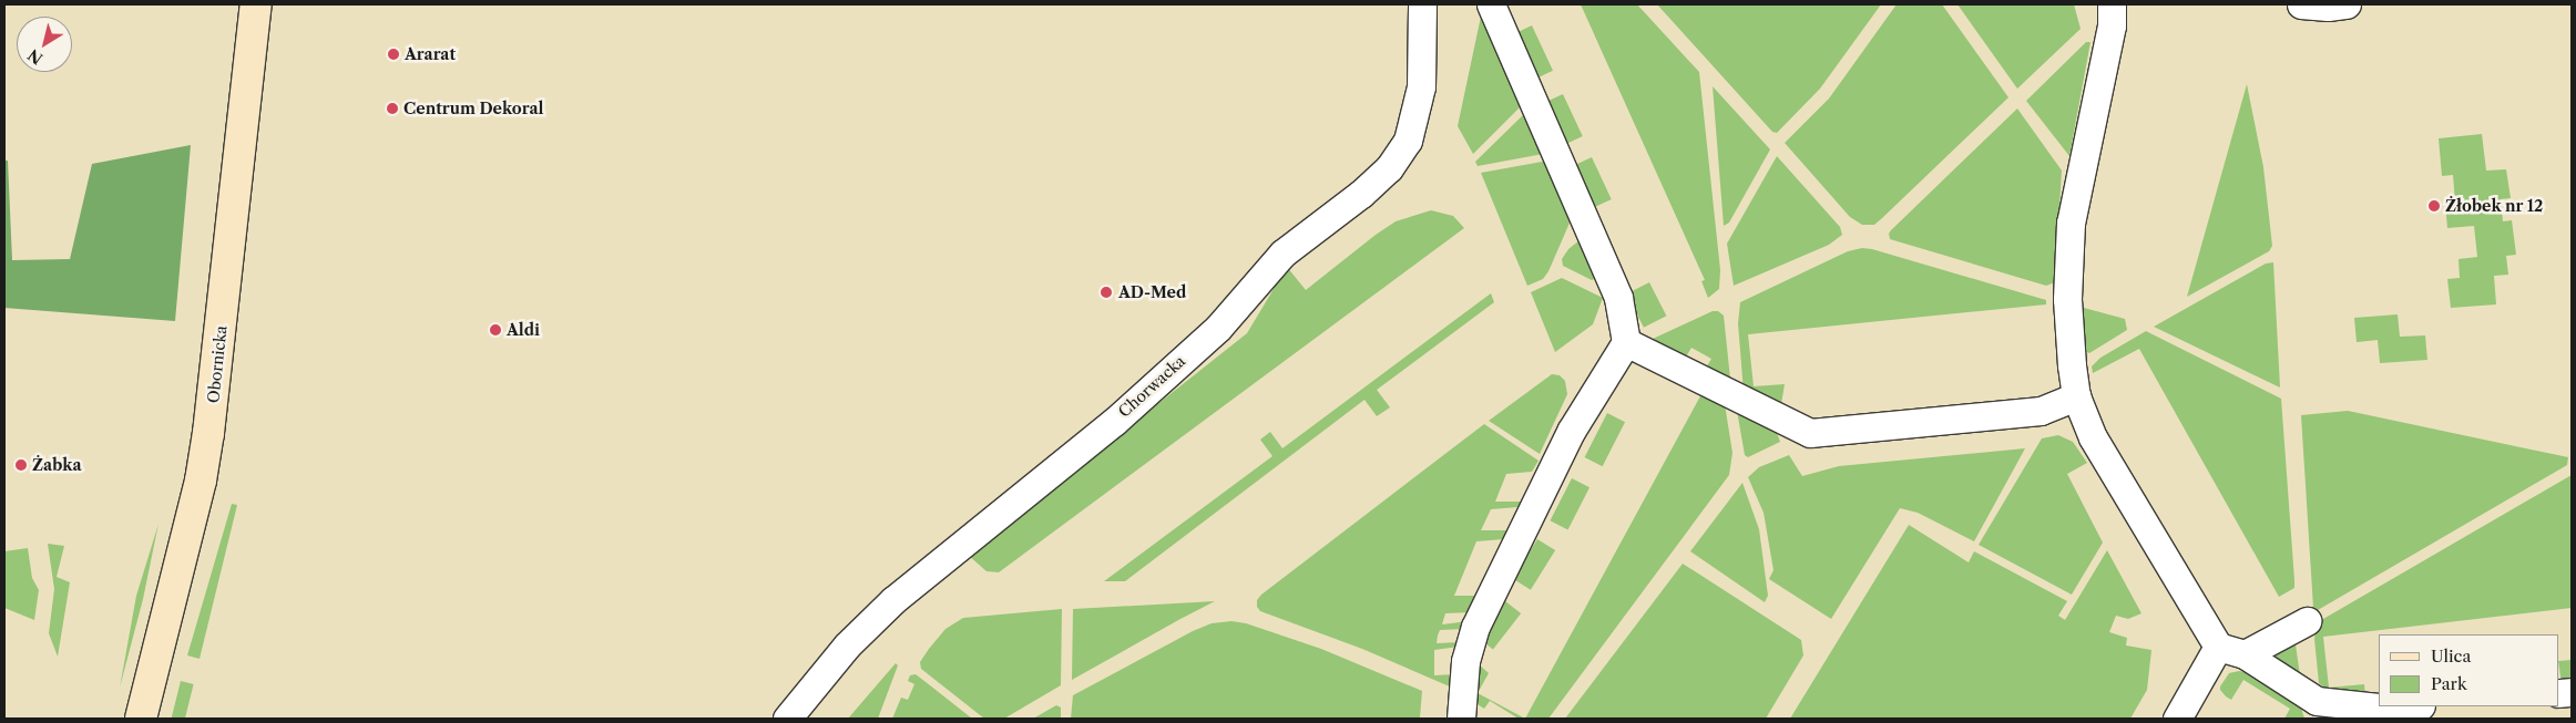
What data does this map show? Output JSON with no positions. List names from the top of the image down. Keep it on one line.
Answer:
{"streets":{"main road":["Obornicka"],"street":["Chorwacka"]},"places":["Ararat","Centrum Dekoral","Żłobek nr 12","AD-Med","Aldi","Żabka"],"legend":["Ulica","Park"],"north":"bottom left"}
